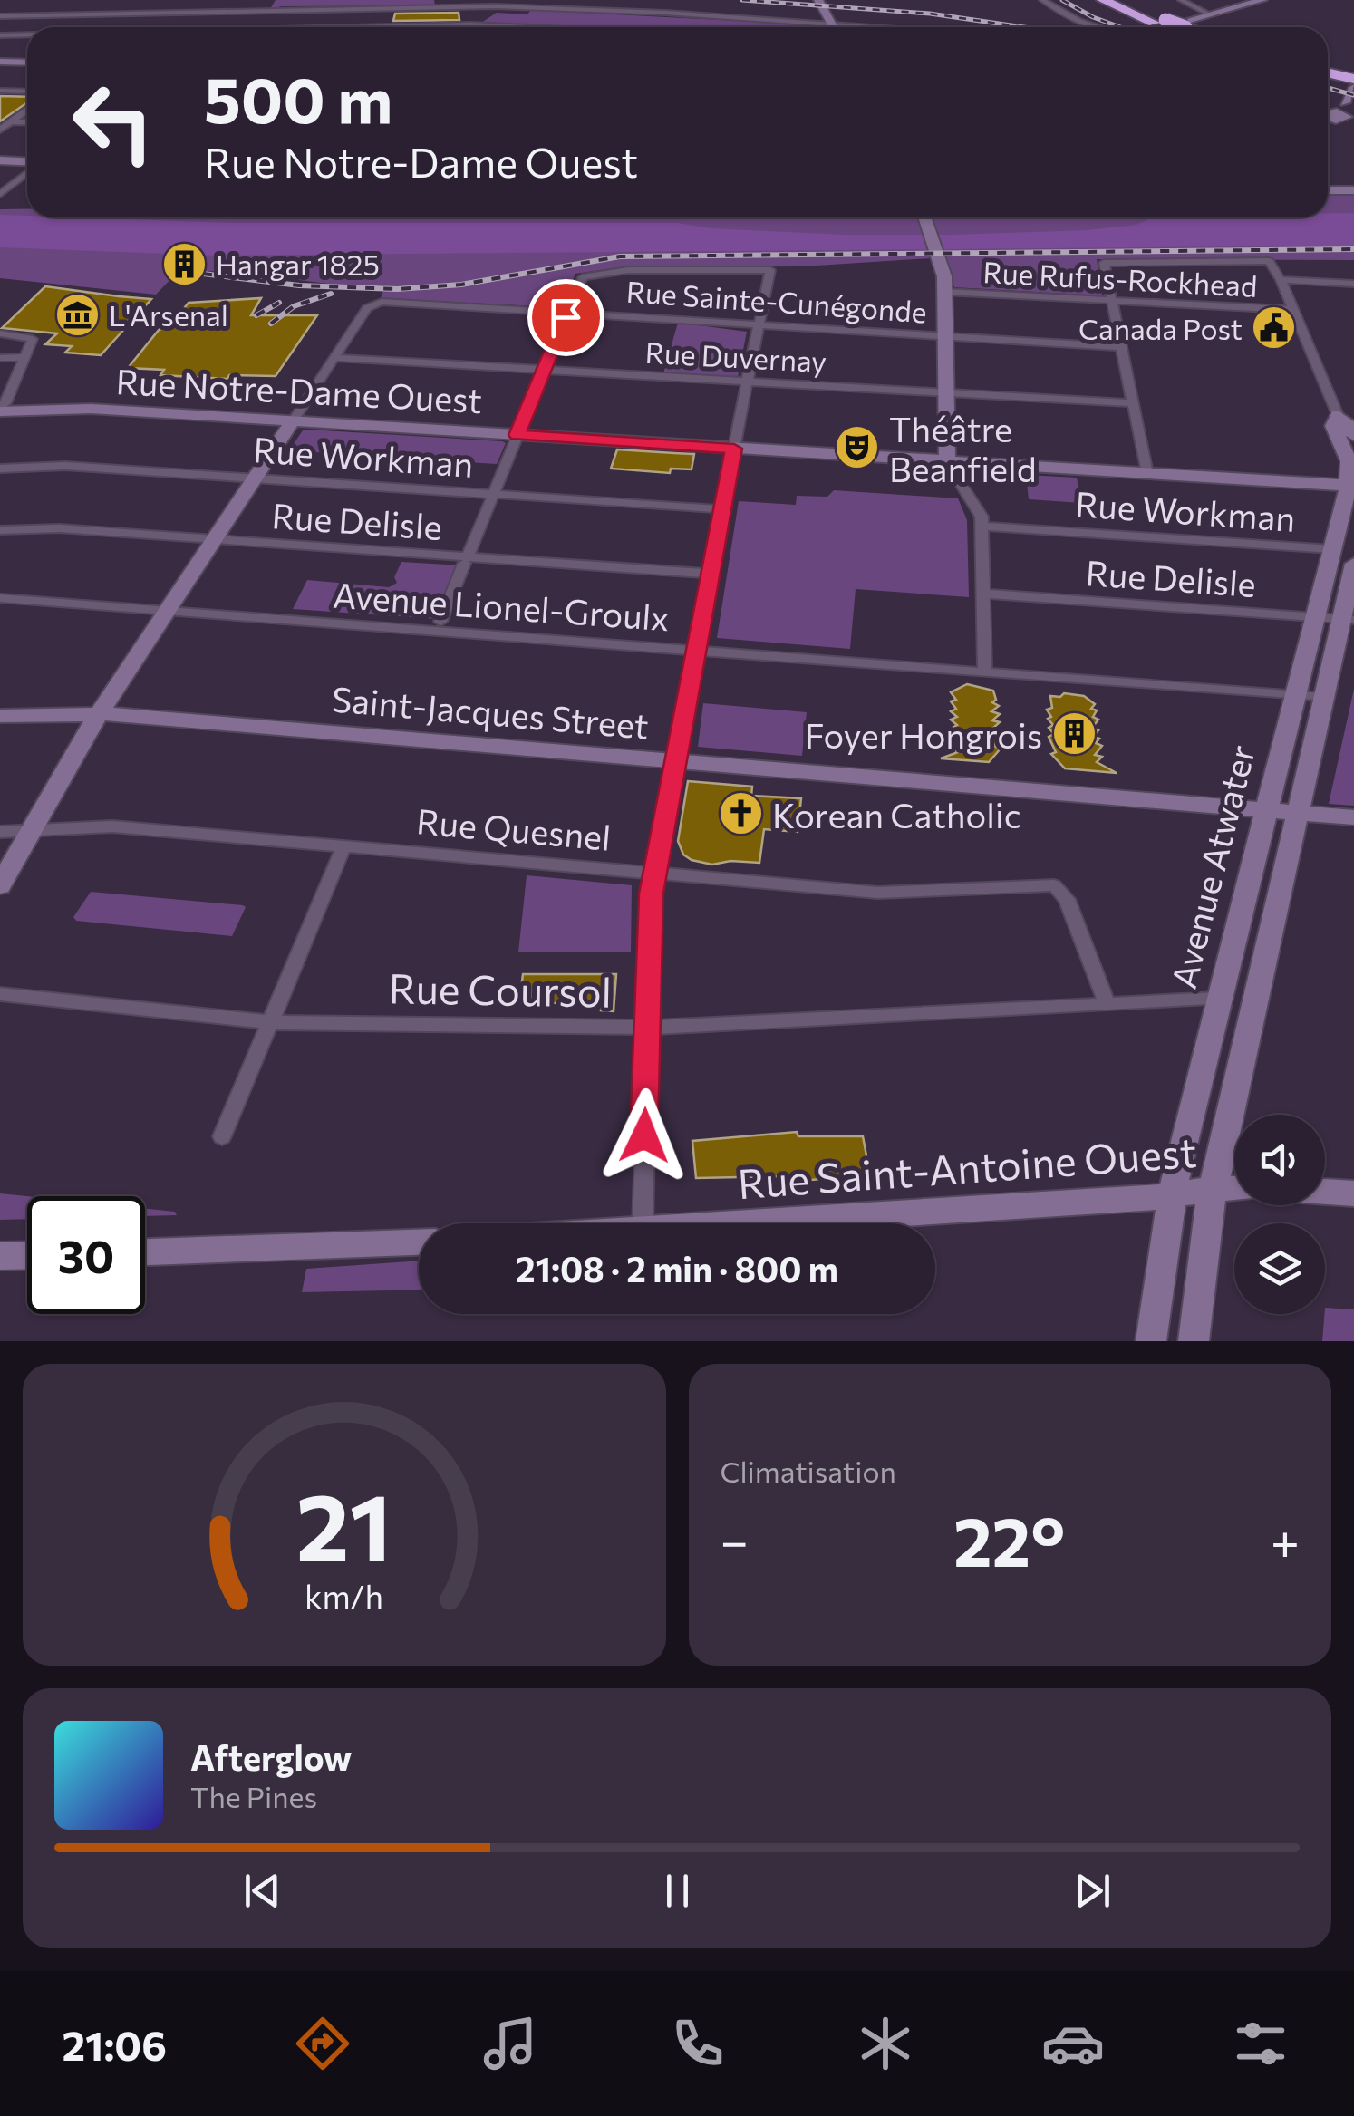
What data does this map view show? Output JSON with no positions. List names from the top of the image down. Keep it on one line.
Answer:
{"streets":{"main road":["Rue Notre-Dame Ouest","Saint-Jacques Street","Avenue Atwater","Rue Saint-Antoine Ouest"],"street":["Rue Rufus-Rockhead","Rue Sainte-Cunégonde","Rue Duvernay","Rue Workman","Rue Delisle","Avenue Lionel-Groulx","Rue Quesnel","Rue Coursol"]},"crossings":[["Rue Rufus-Rockhead","Avenue Atwater"],["Rue Sainte-Cunégonde","Rue Duvernay"],["Rue Notre-Dame Ouest","Avenue Atwater"],["Rue Workman","Avenue Atwater"],["Rue Delisle","Avenue Atwater"],["Avenue Lionel-Groulx","Avenue Atwater"],["Saint-Jacques Street","Avenue Atwater"],["Rue Quesnel","Rue Coursol"],["Avenue Atwater","Rue Coursol"],["Avenue Atwater","Rue Saint-Antoine Ouest"]],"places":{"building":["Hangar 1825","Foyer Hongrois"],"museum":["L'Arsenal"],"public building":["Canada Post"],"theatre":["Théâtre Beanfield"],"church":["Korean Catholic"]},"page":{"turn":["500 m","Rue Notre-Dame Ouest"],"limit":"30","trip":"21:08 · 2 min · 800 m","tile":"Climatisation","heat":["−","22°","+"],"song":["Afterglow","The Pines"],"tabs":"21:06","gauge":["21","km/h"]}}
